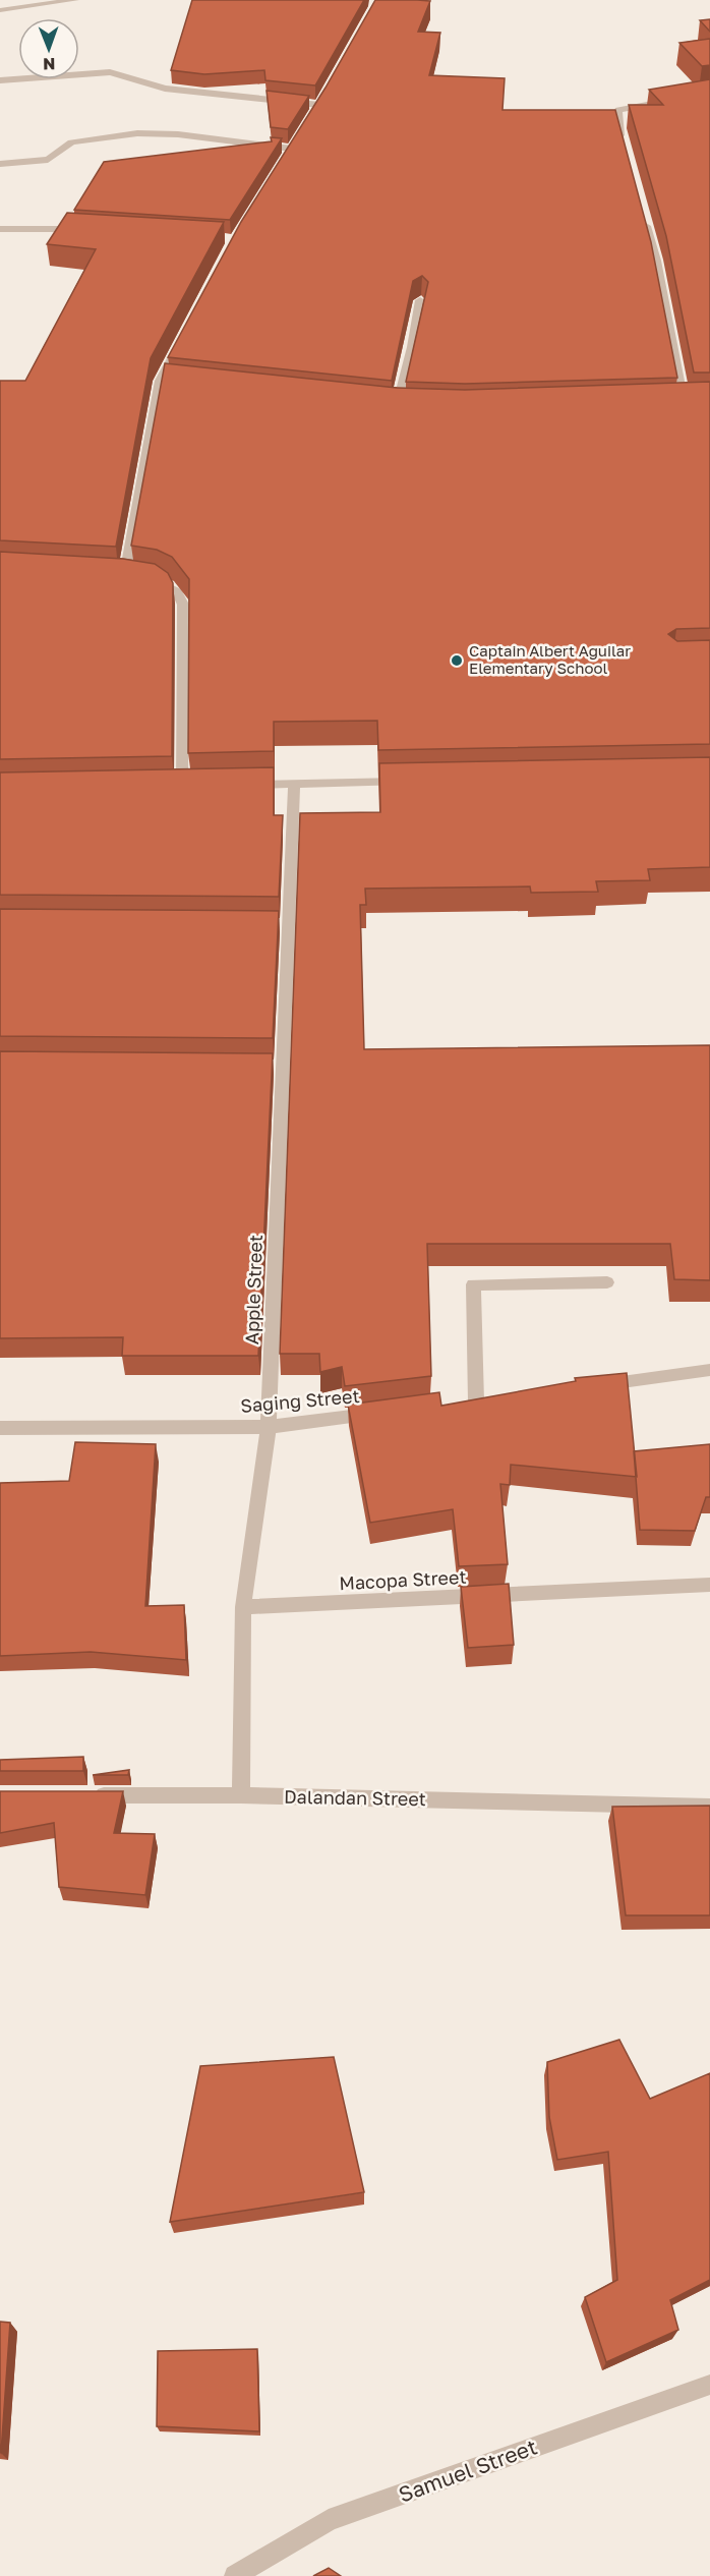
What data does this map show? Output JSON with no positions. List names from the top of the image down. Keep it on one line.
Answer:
{"streets":{"street":["Apple Street","Saging Street","Macopa Street","Dalandan Street","Samuel Street"]},"crossings":[["Apple Street","Saging Street"],["Apple Street","Macopa Street"],["Apple Street","Dalandan Street"]],"places":["Captain Albert Aguilar Elementary School"],"north":"bottom"}
